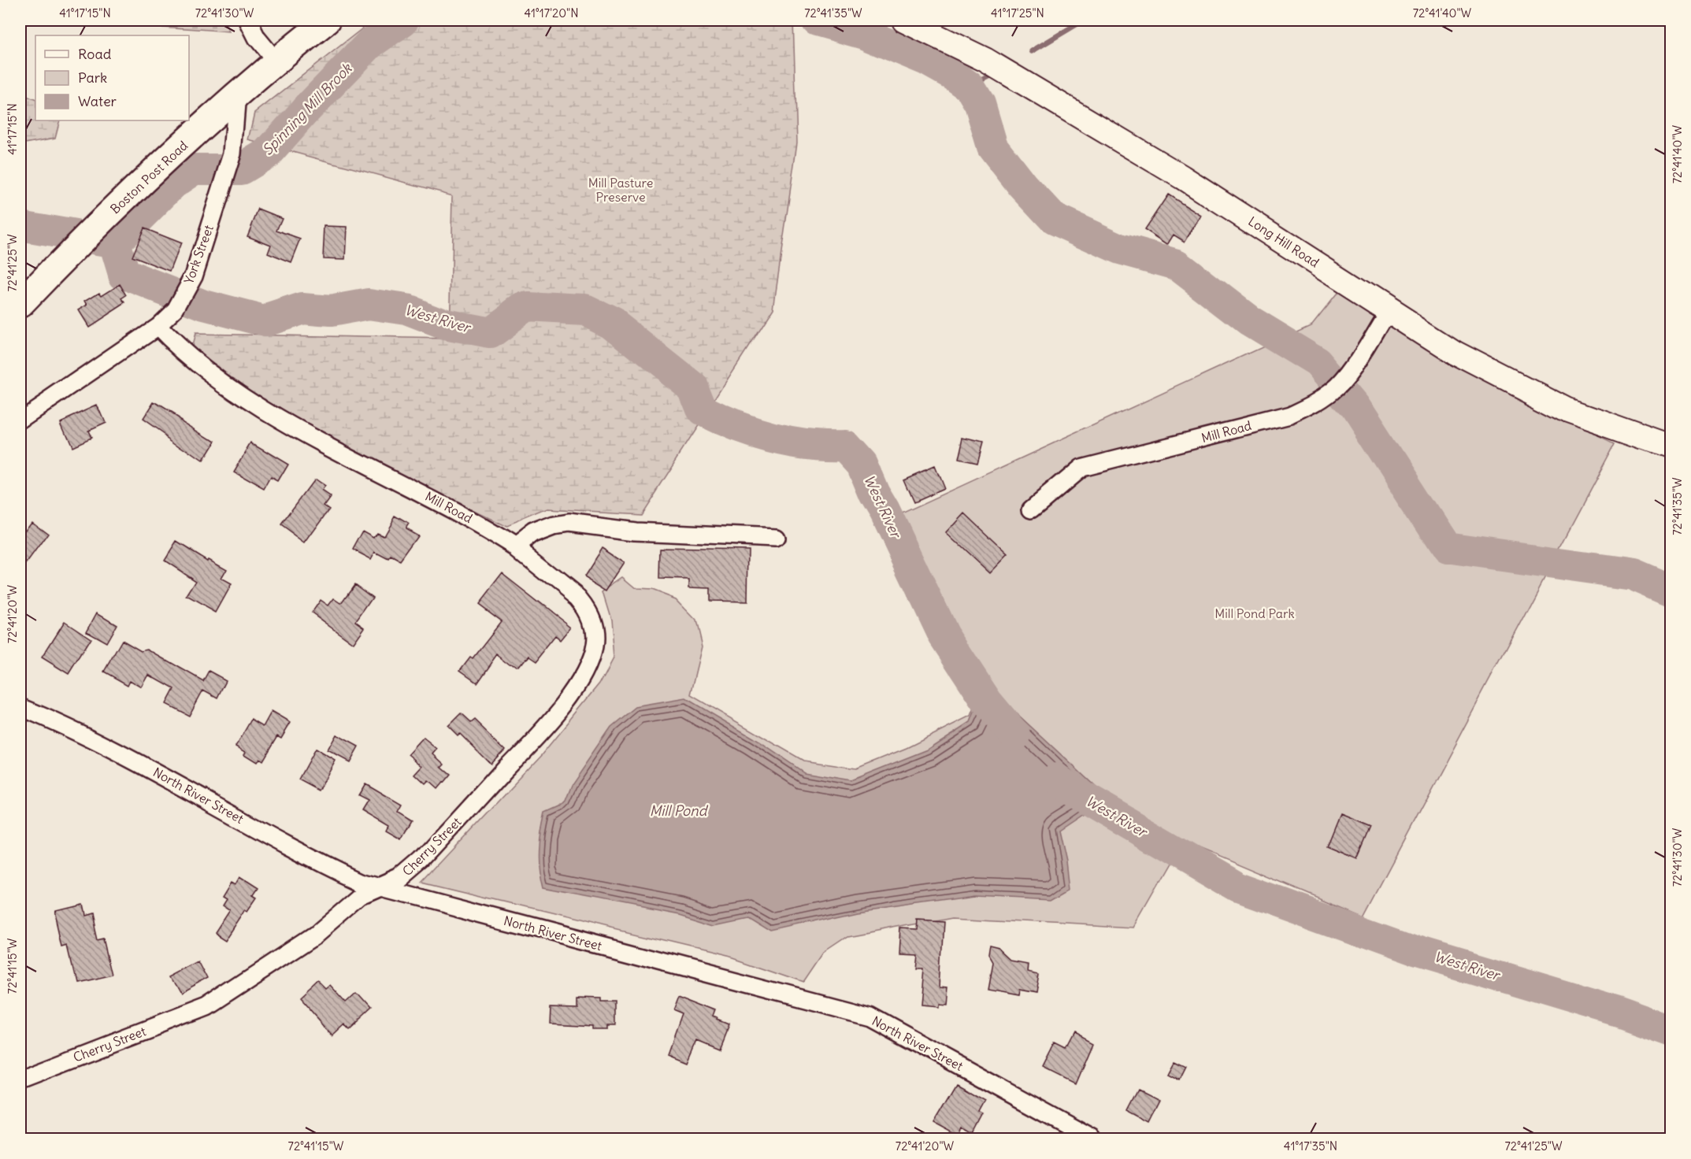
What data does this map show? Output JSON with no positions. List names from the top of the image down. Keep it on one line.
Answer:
{"streets":{"main road":["Boston Post Road"],"street":["Long Hill Road","York Street","Mill Road","North River Street","Cherry Street"]},"crossings":[["Boston Post Road","York Street"],["Long Hill Road","Mill Road"],["York Street","Mill Road"],["Mill Road","Cherry Street"],["North River Street","Cherry Street"]],"water":["Spinning Mill Brook","West River","Mill Pond"],"parks":["Mill Pasture Preserve","Mill Pond Park"],"legend":["Road","Park","Water"],"coordinates":["41°17'15\"N","72°41'30\"W","41°17'20\"N","72°41'35\"W","41°17'25\"N","72°41'40\"W","72°41'25\"W","72°41'20\"W","72°41'15\"W","41°17'35\"N"]}
